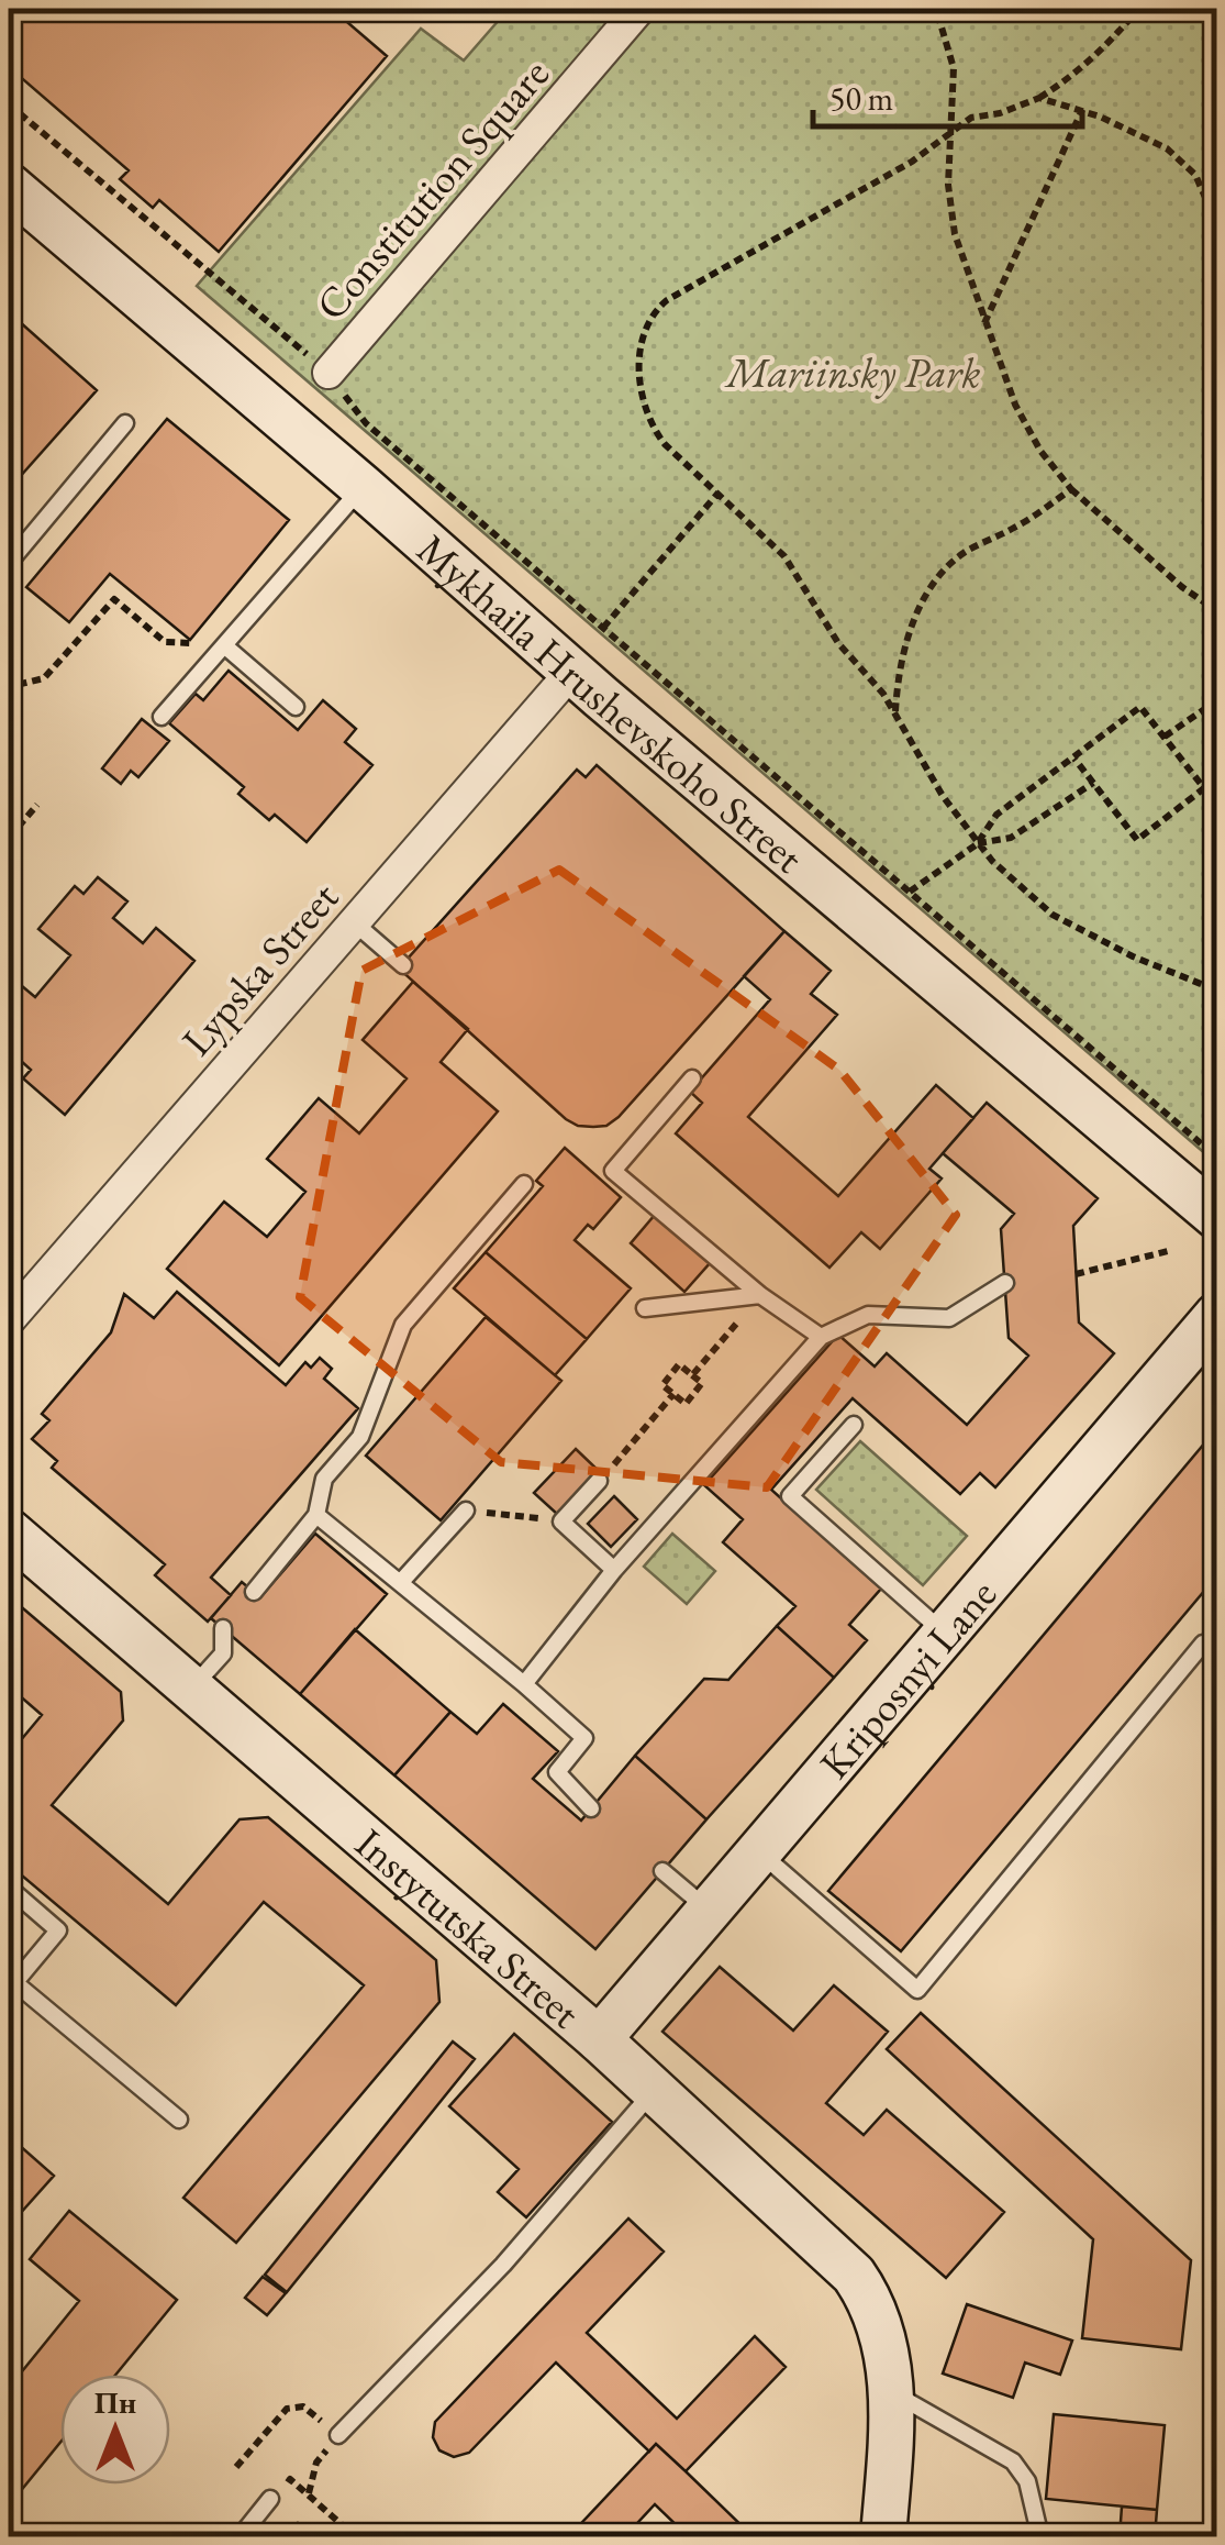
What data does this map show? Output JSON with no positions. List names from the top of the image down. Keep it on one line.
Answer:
{"streets":{"street":["Constitution Square","Mykhaila Hrushevskoho Street","Lypska Street","Kriposnyi Lane","Instytutska Street"]},"crossings":[["Mykhaila Hrushevskoho Street","Lypska Street"],["Kriposnyi Lane","Instytutska Street"]],"parks":["Mariinsky Park"],"scale_bar":"50 m","north":"top"}
